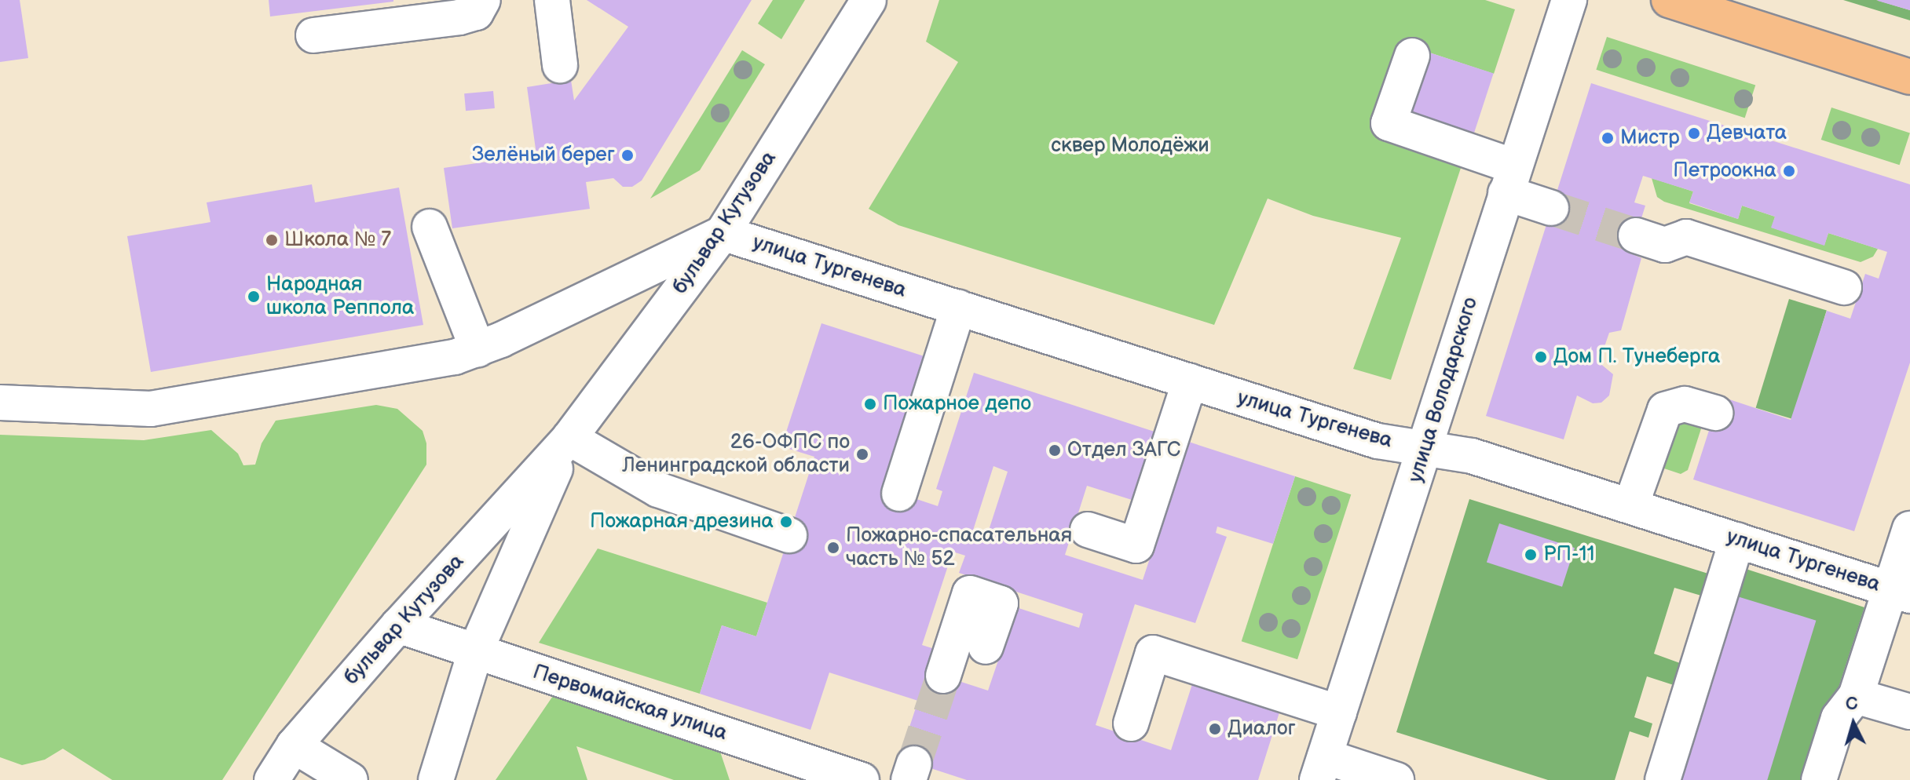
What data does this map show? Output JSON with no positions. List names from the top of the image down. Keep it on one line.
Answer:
{"streets":{"street":["бульвар Кутузова","улица Тургенева","улица Володарского","Первомайская улица"]},"crossings":[["бульвар Кутузова","улица Тургенева"],["бульвар Кутузова","Первомайская улица"],["улица Тургенева","улица Володарского"]],"parks":["сквер Молодёжи"],"places":["Девчата","Мистр","Зелёный берег","Петроокна","Школа № 7","Народная школа Реппола","Дом П. Тунеберга","Пожарное депо","Отдел ЗАГС","26-ОФПС по Ленинградской области","Пожарная дрезина","Пожарно-спасательная часть № 52","РП-11","Диалог"],"north":"top"}
